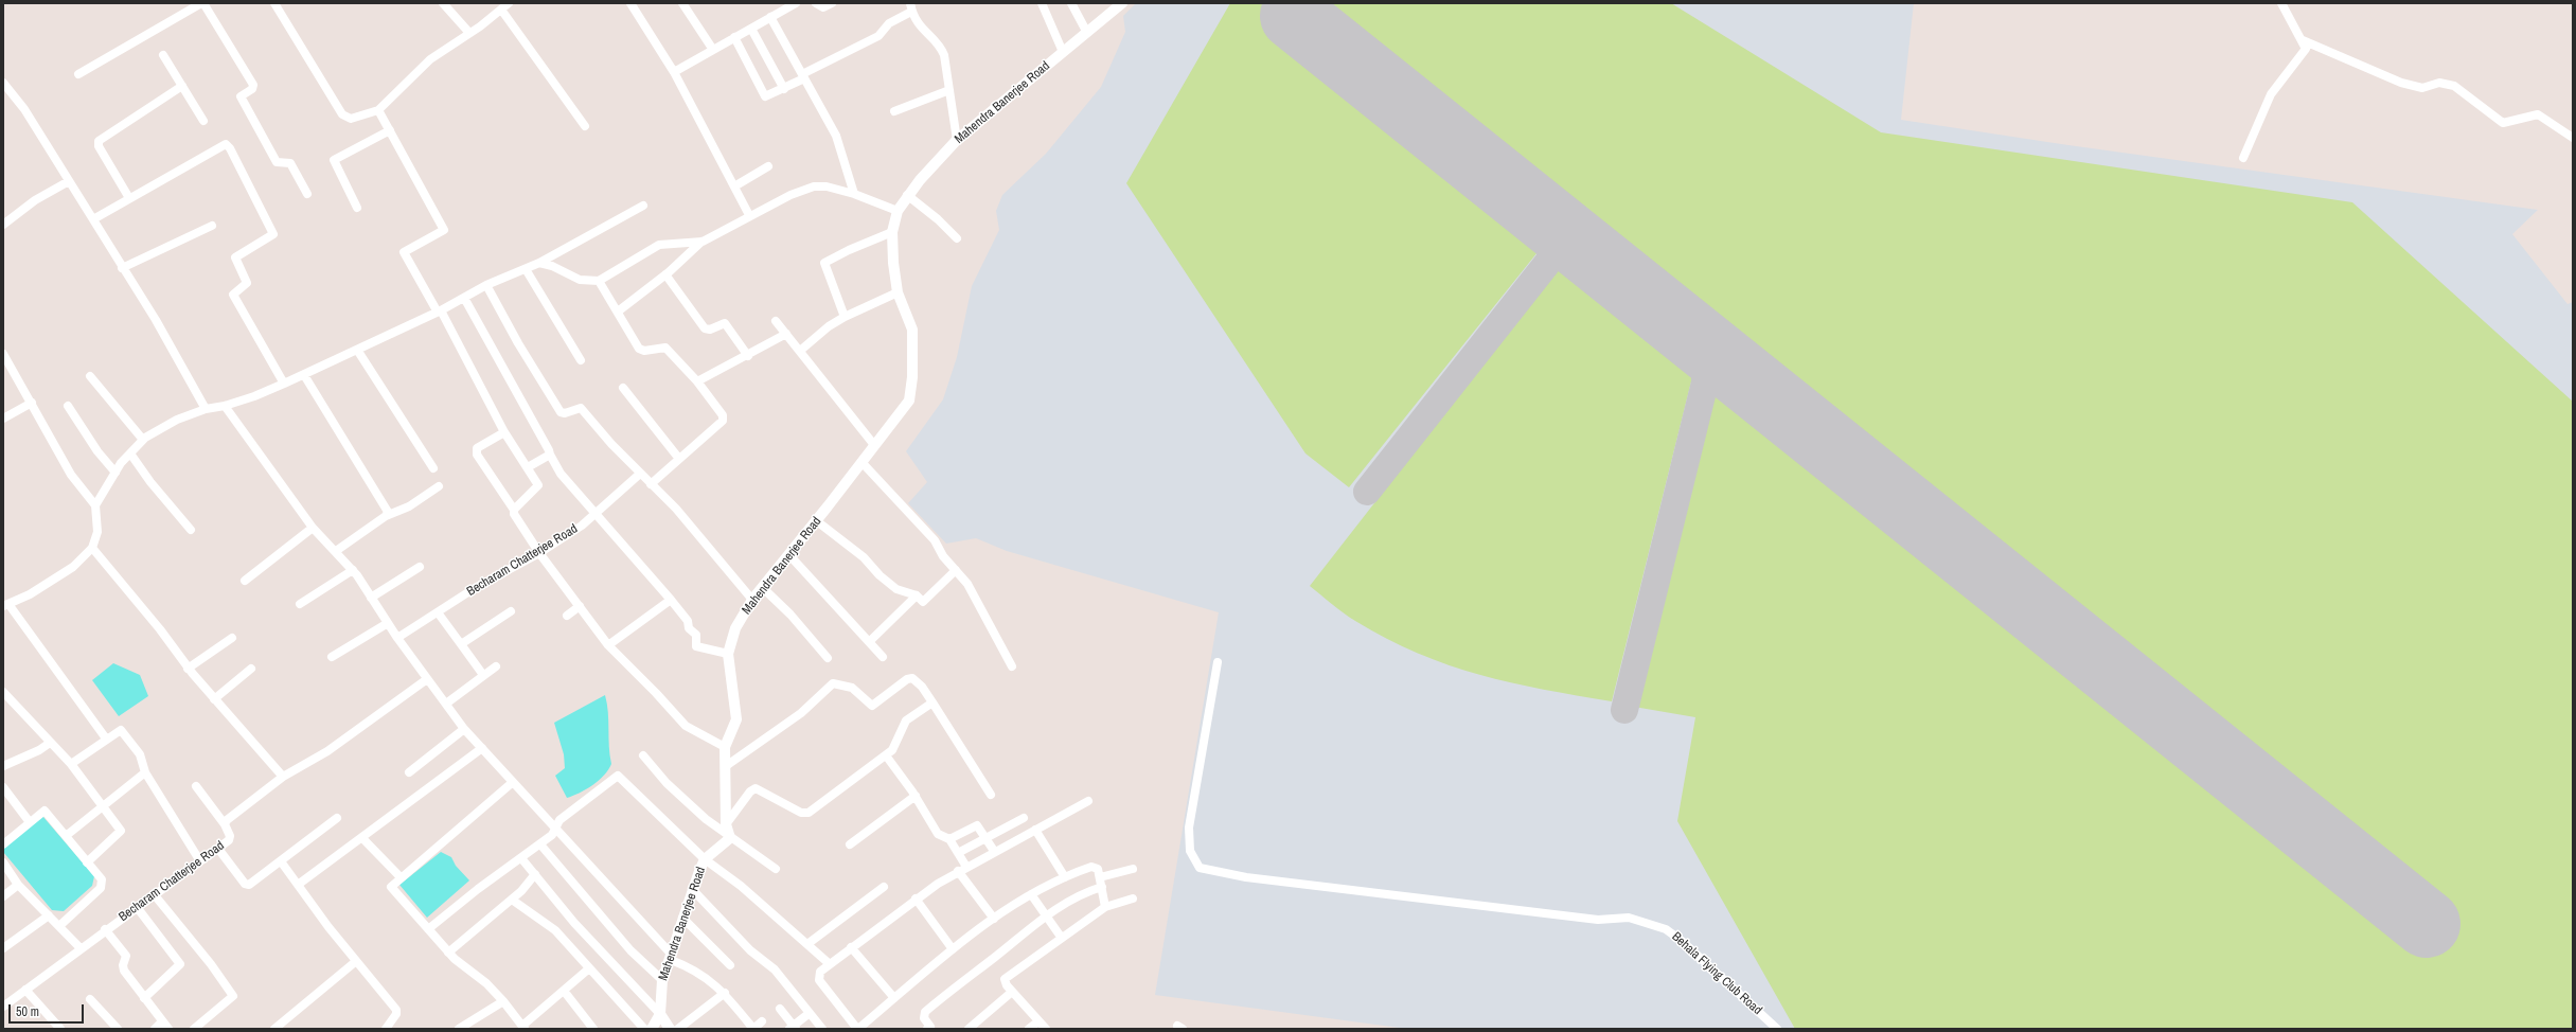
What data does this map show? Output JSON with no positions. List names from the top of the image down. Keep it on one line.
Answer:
{"streets":{"street":["Mahendra Banerjee Road","Becharam Chatterjee Road","Behala Flying Club Road"]},"scale_bar":"50 m"}
